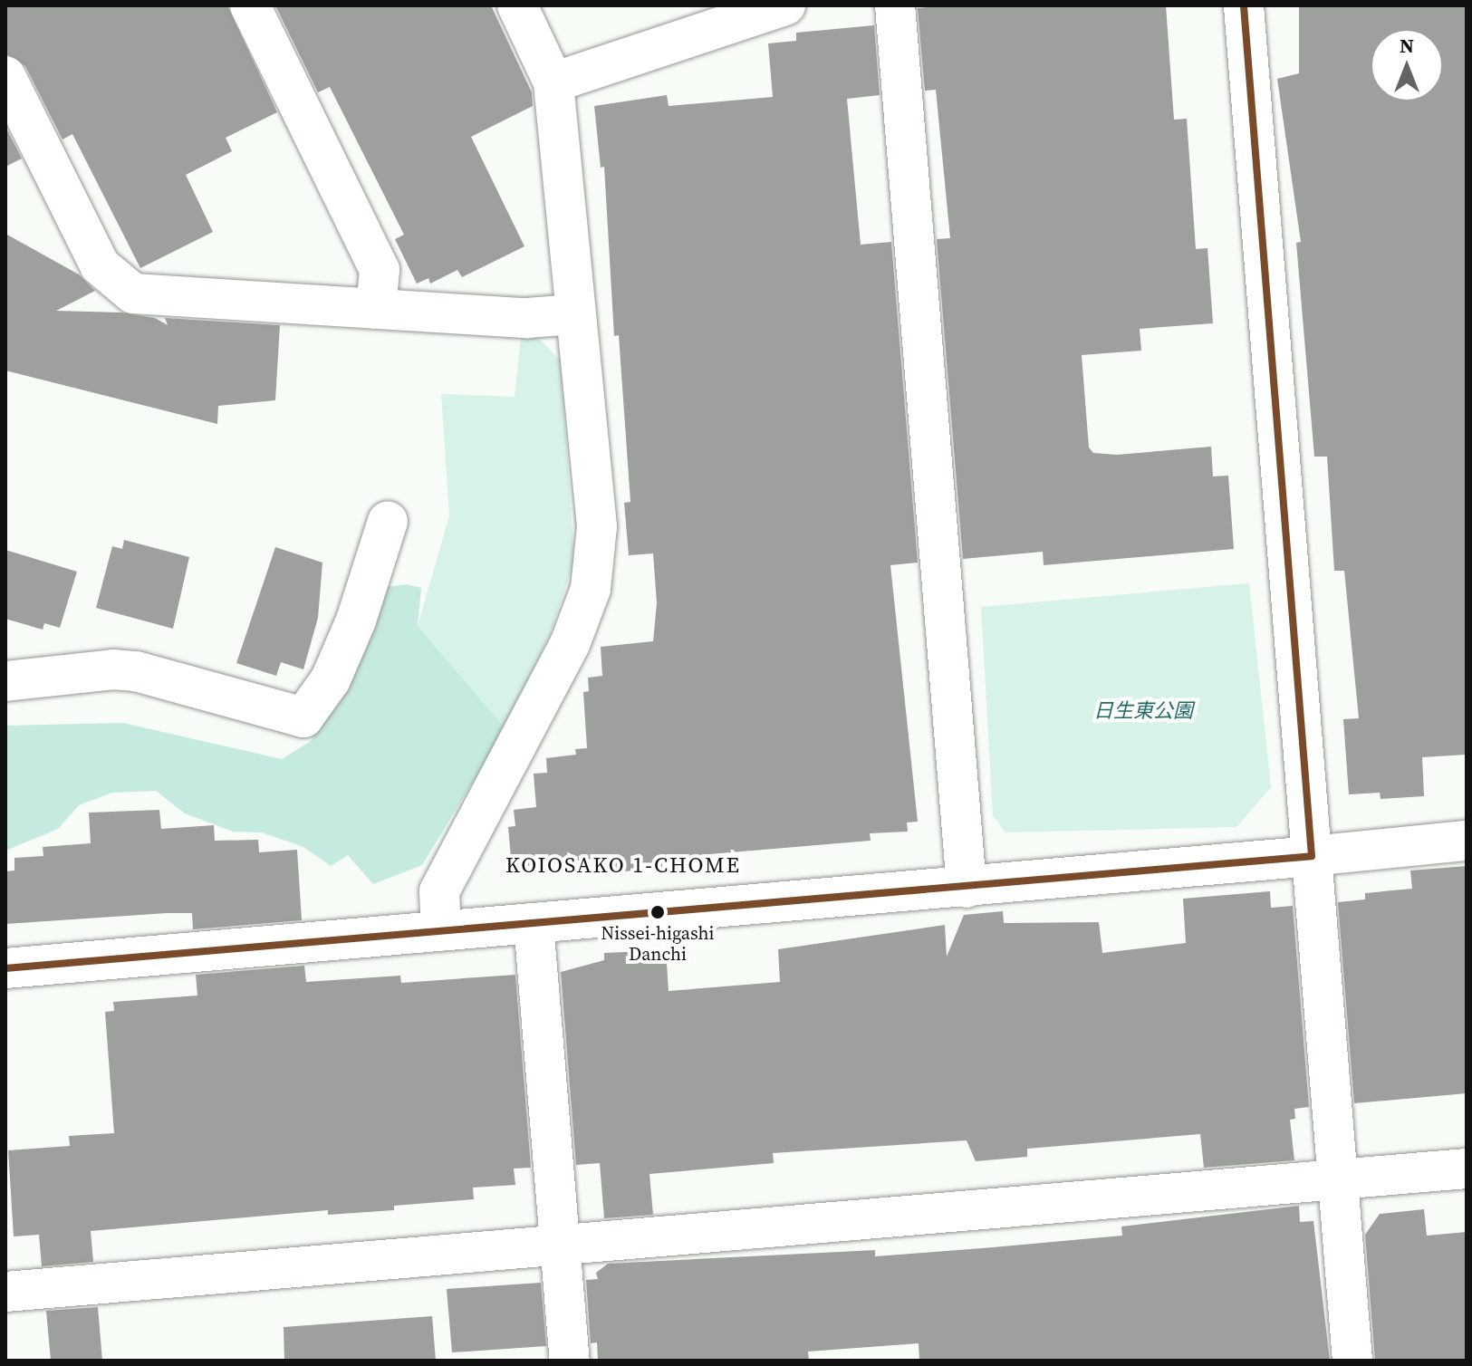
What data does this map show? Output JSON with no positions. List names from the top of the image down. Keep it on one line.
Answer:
{"districts":["KOIOSAKO 1-CHOME"],"parks":["日生東公園"],"places":["Nissei-higashi Danchi"],"north":"top"}
